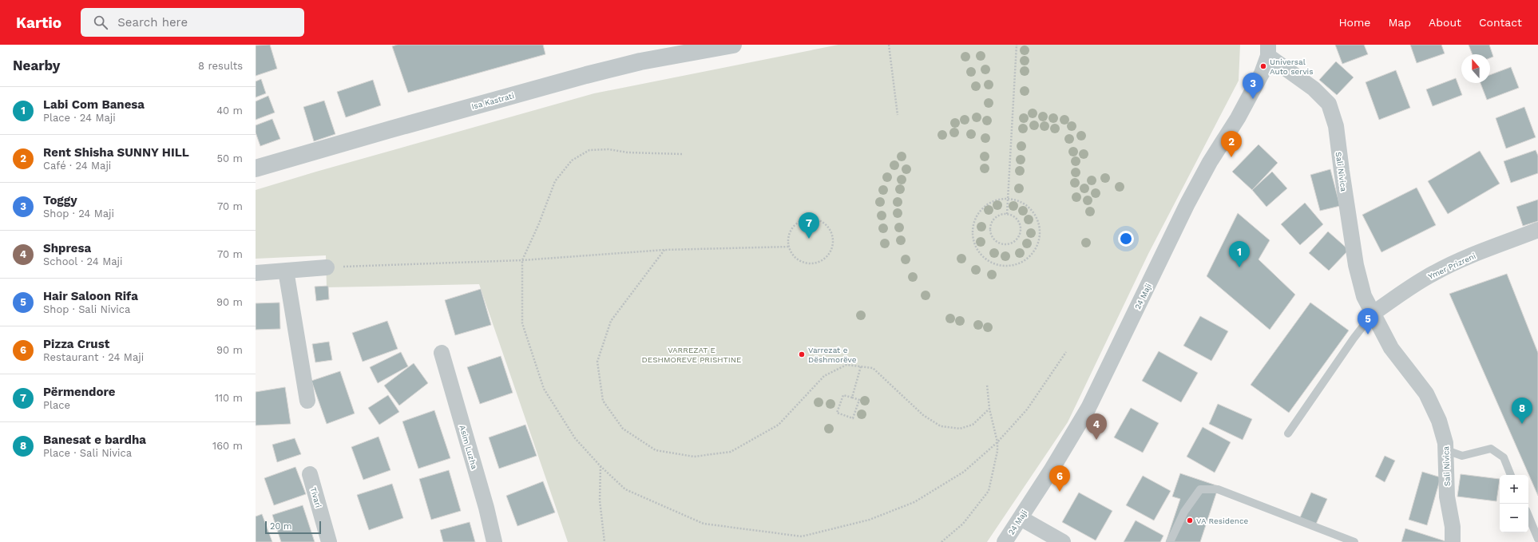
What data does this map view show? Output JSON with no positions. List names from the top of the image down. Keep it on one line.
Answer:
{"streets":{"street":["Isa Kastrati","Sali Nivica","Ymer Prizreni","24 Maji","Asim Luzha","Tivari"]},"crossings":[["Sali Nivica","Ymer Prizreni"],["Sali Nivica","24 Maji"]],"parks":["VARREZAT E DESHMOREVE PRISHTINE"],"places":["Universal Auto servis","Varrezat e Dëshmorëve","VA Residence"],"scale_bar":"20 m","north":"top","page":{"header":"Kartio","search":"Search here","nav":["Home","Map","About","Contact"],"heading":["Nearby","8 results"],"pins":["3","2","7","1","5","8","4","6"],"list":[{"mark":"1","name":"Labi Com Banesa","note":"Place · 24 Maji","value":"40 m"},{"mark":"2","name":"Rent Shisha SUNNY HILL","note":"Café · 24 Maji","value":"50 m"},{"mark":"3","name":"Toggy","note":"Shop · 24 Maji","value":"70 m"},{"mark":"4","name":"Shpresa","note":"School · 24 Maji","value":"70 m"},{"mark":"5","name":"Hair Saloon Rifa","note":"Shop · Sali Nivica","value":"90 m"},{"mark":"6","name":"Pizza Crust","note":"Restaurant · 24 Maji","value":"90 m"},{"mark":"7","name":"Përmendore","note":"Place","value":"110 m"},{"mark":"8","name":"Banesat e bardha","note":"Place · Sali Nivica","value":"160 m"}],"map_buttons":["+","−"],"scale":"20 m"}}
